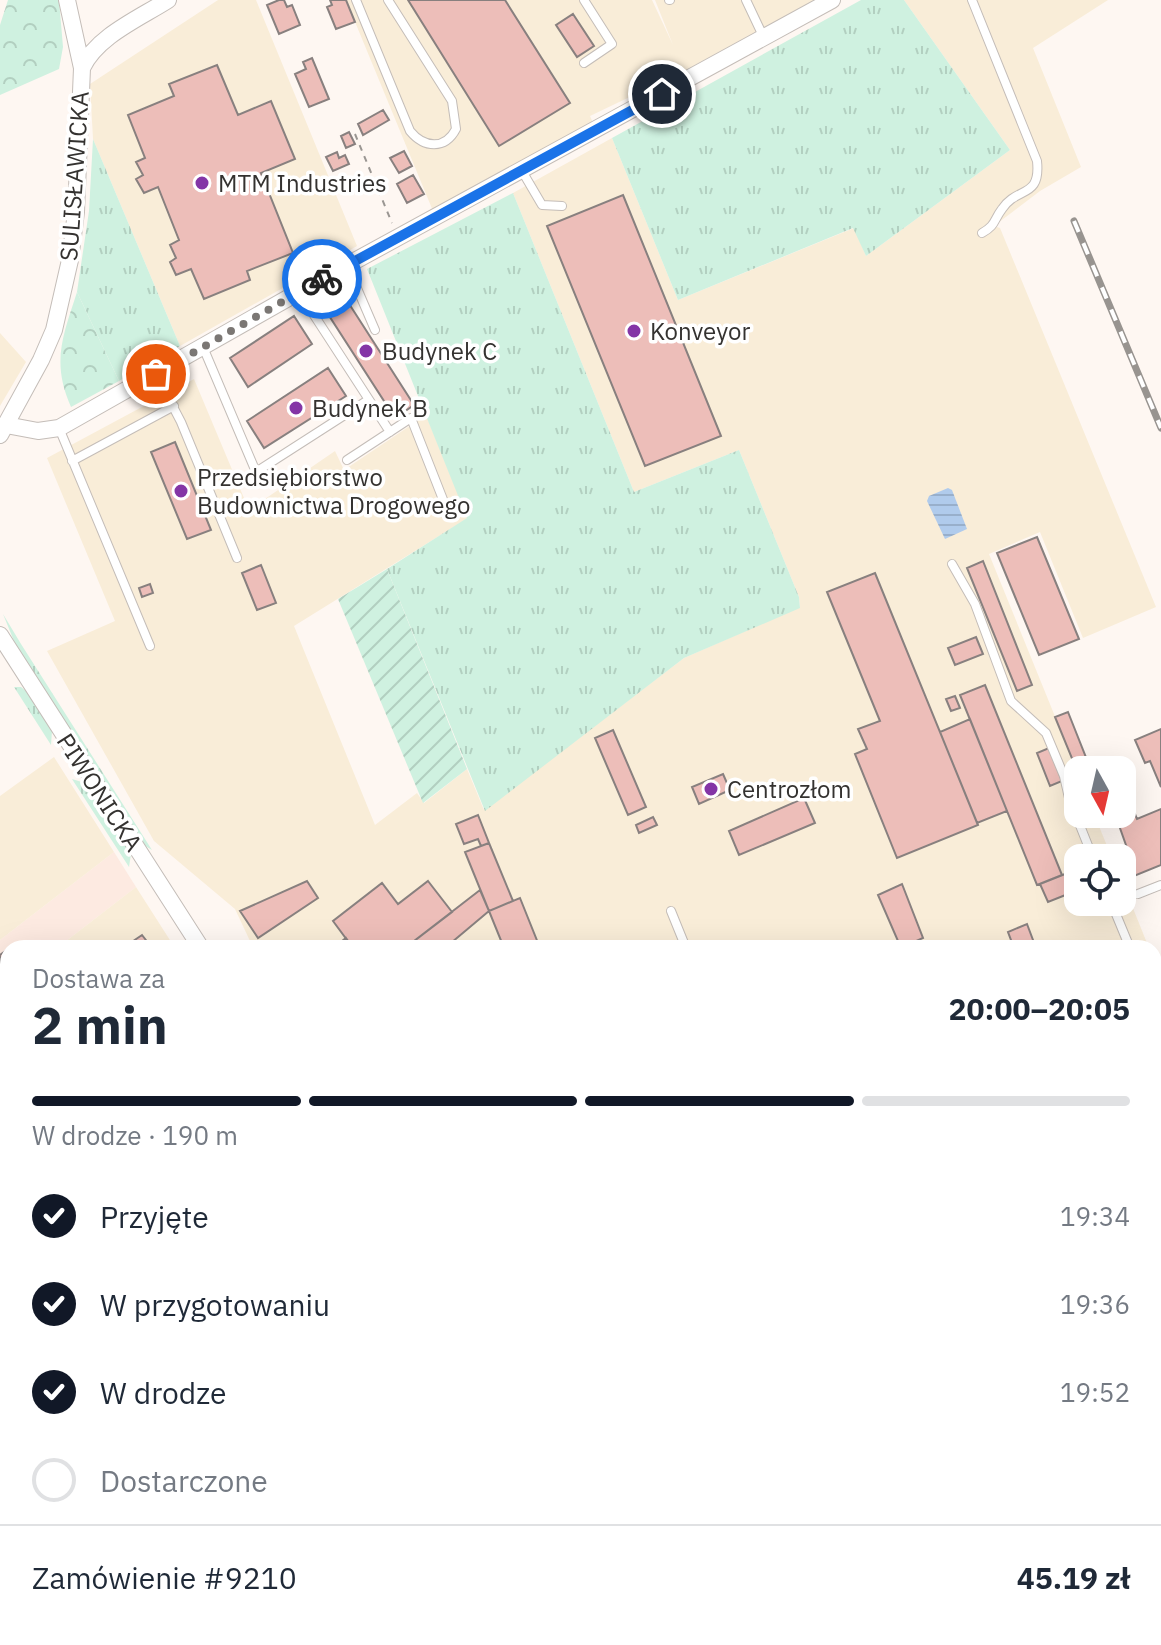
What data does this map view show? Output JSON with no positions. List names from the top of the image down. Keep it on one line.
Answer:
{"streets":{"street":["SULISŁAWICKA","PIWONICKA"]},"places":["MTM Industries","Konveyor","Budynek C","Budynek B","Przedsiębiorstwo Budownictwa Drogowego","Centrozłom"],"north":"bottom","page":{"heading":["2 min","Dostawa za","20:00–20:05"],"panel":["Zamówienie #9210","45.19 zł"],"bar":"W drodze · 190 m","list":[["Przyjęte","19:34"],["W przygotowaniu","19:36"],["W drodze","19:52"],"Dostarczone"]}}
